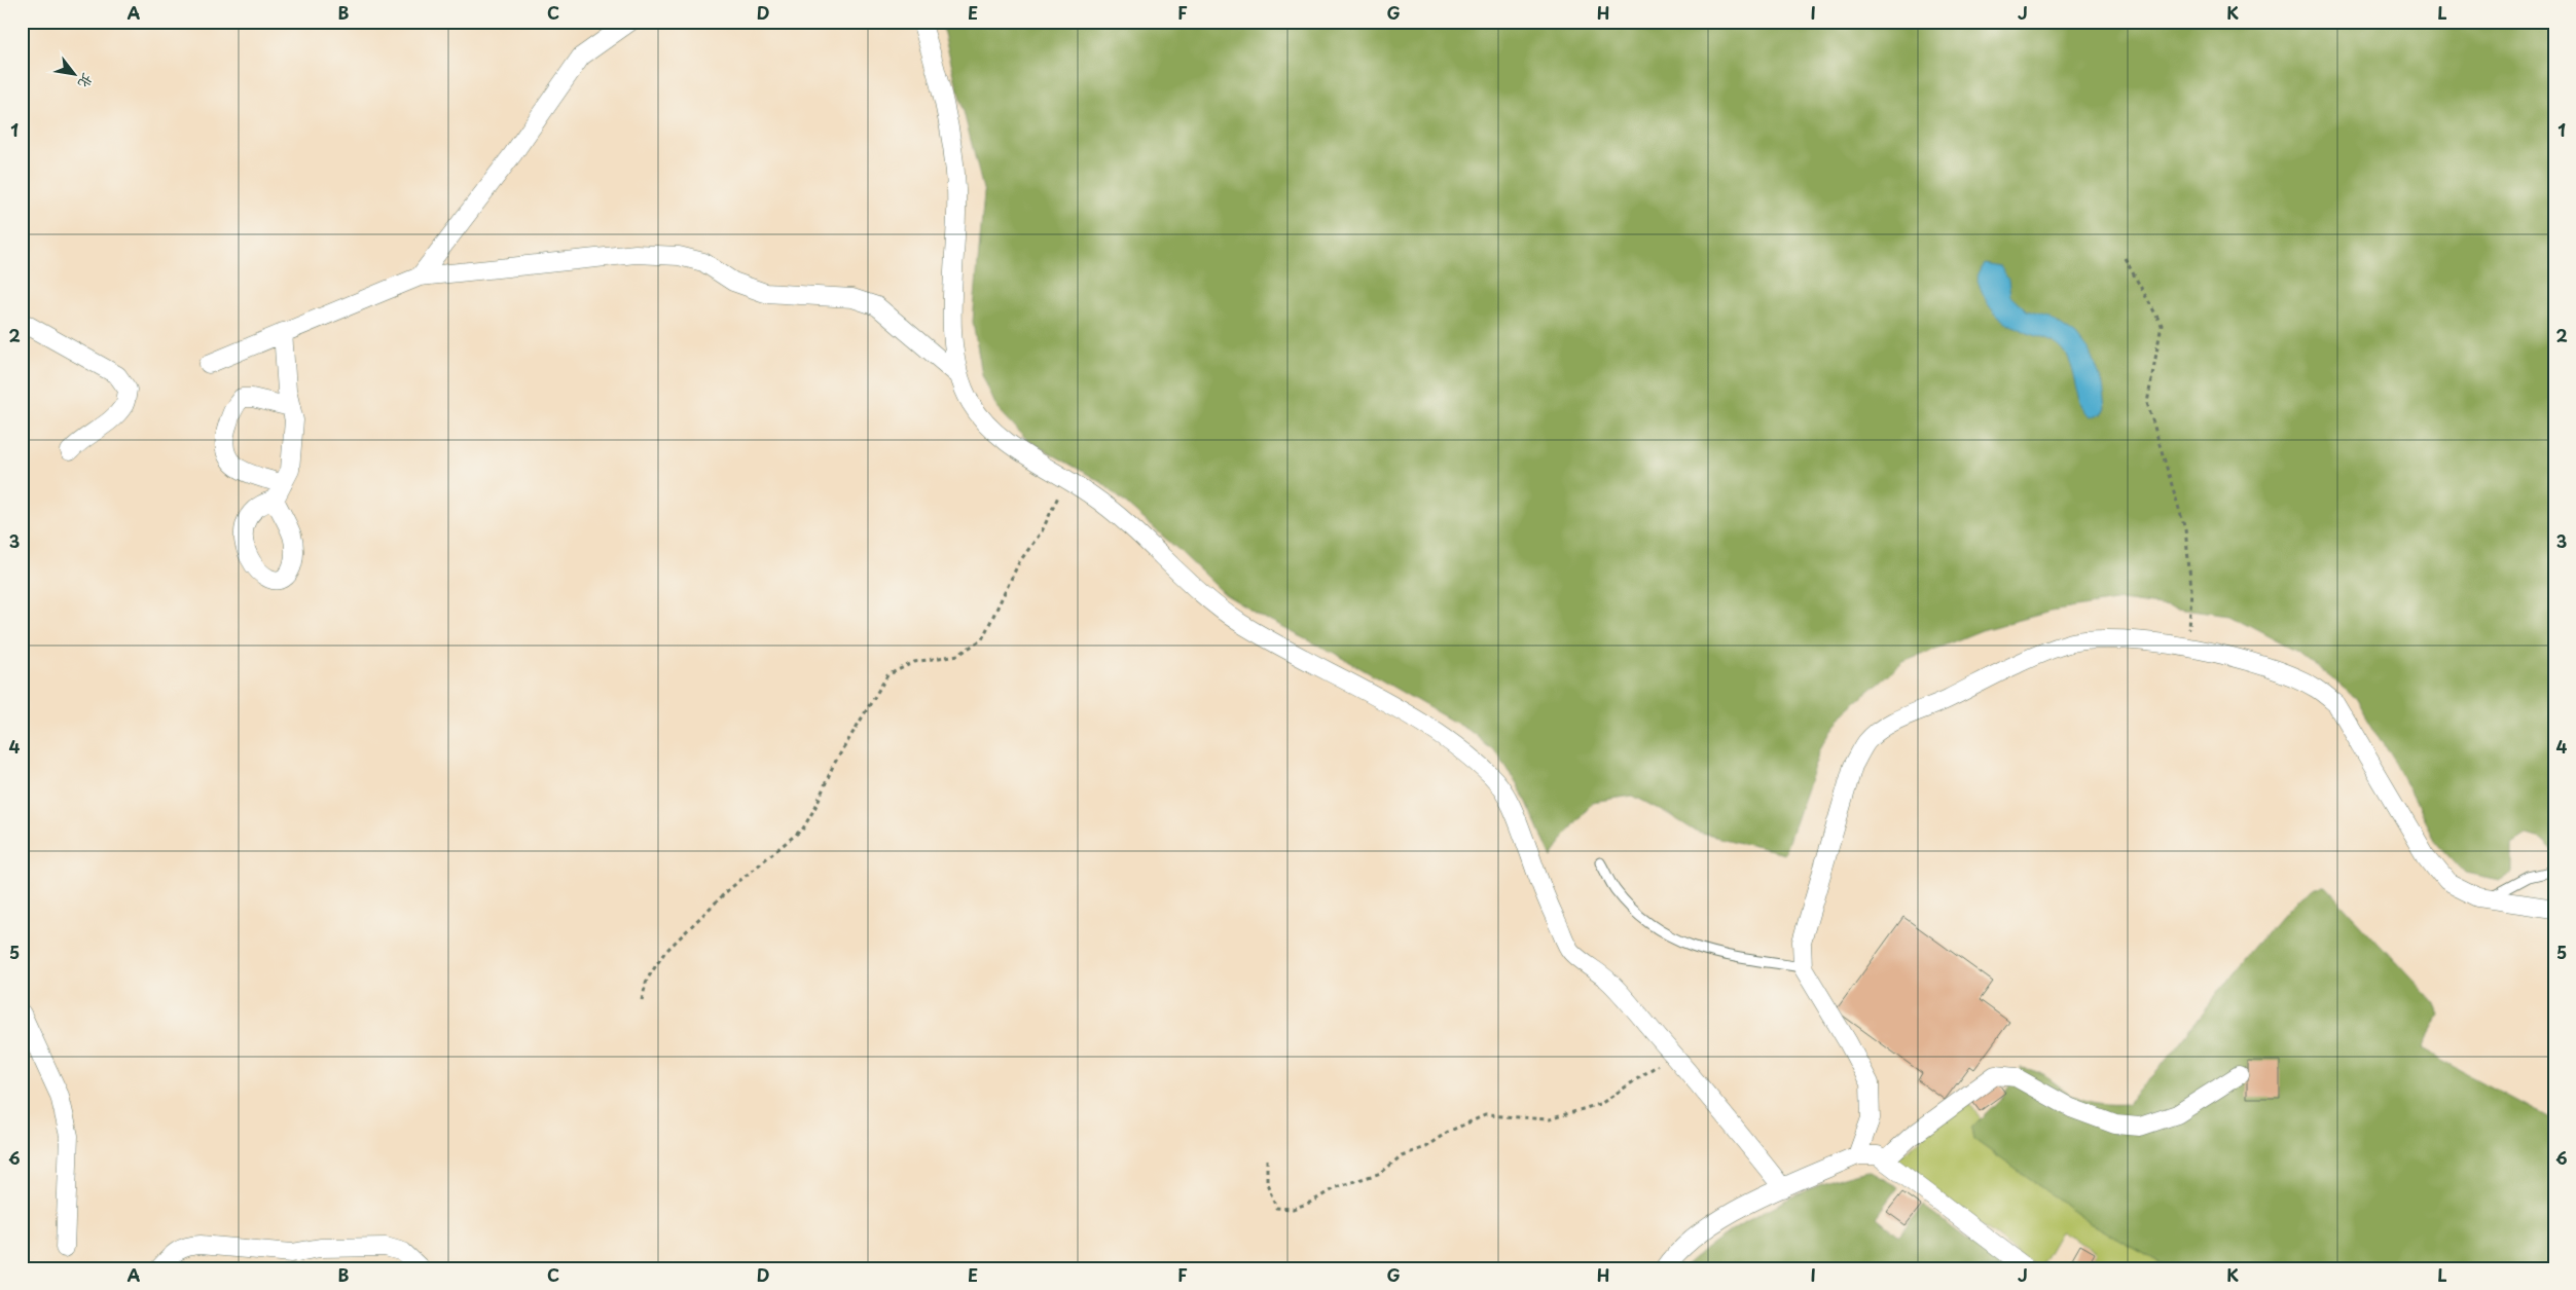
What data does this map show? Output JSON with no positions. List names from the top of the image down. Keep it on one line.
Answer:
{"north":"bottom right","grid":{"columns":["A","B","C","D","E","F","G","H","I","J","K","L"],"rows":["1","2","3","4","5","6"]}}
